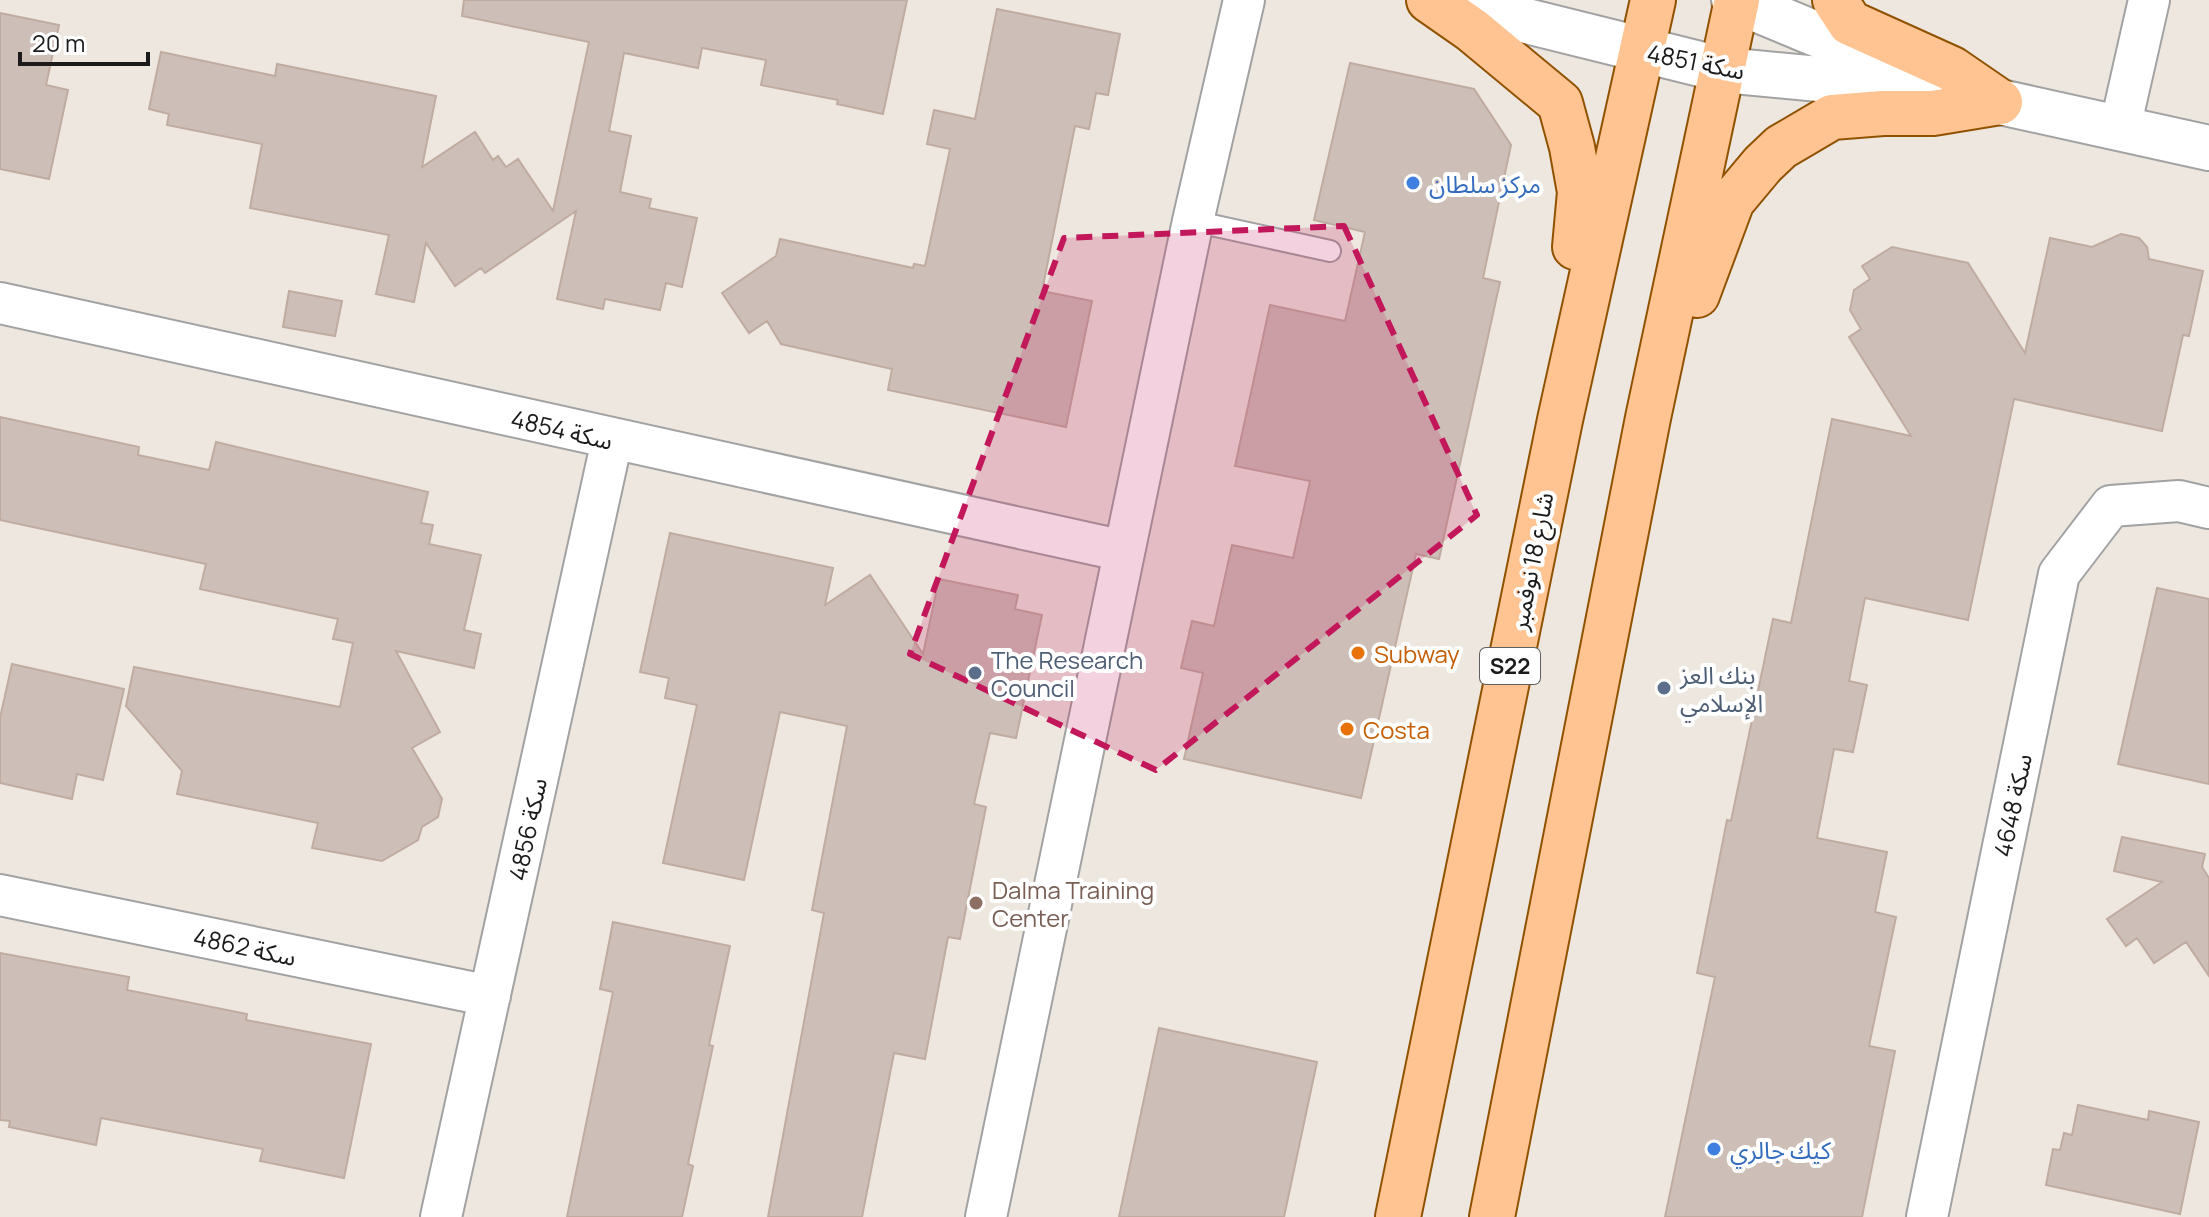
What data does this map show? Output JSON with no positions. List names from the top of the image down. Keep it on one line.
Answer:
{"streets":{"main road":["شارع 18 نوفمبر","S22"],"street":["سكة 4851","سكة 4854","سكة 4648","سكة 4856","سكة 4862"]},"crossings":[["سكة 4851","شارع 18 نوفمبر"],["سكة 4854","سكة 4856"],["سكة 4856","سكة 4862"]],"places":["مركز سلطان","Subway","The Research Council","بنك العز الإسلامي","Costa","Dalma Training Center","كيك جالري"],"scale_bar":"20 m"}
